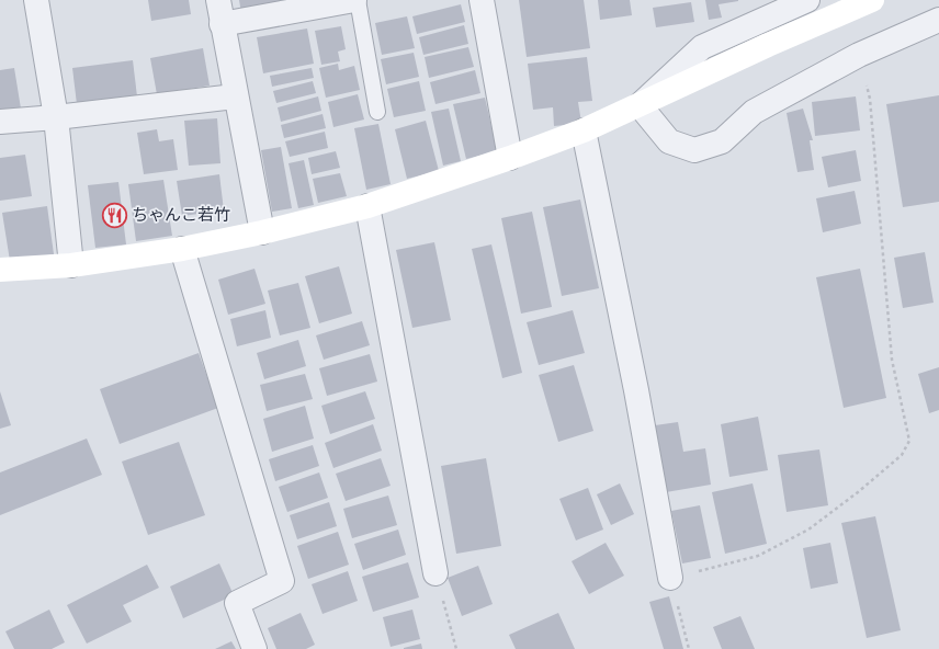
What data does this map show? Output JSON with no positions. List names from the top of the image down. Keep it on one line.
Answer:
{"places":{"restaurant":["ちゃんこ若竹"]}}
